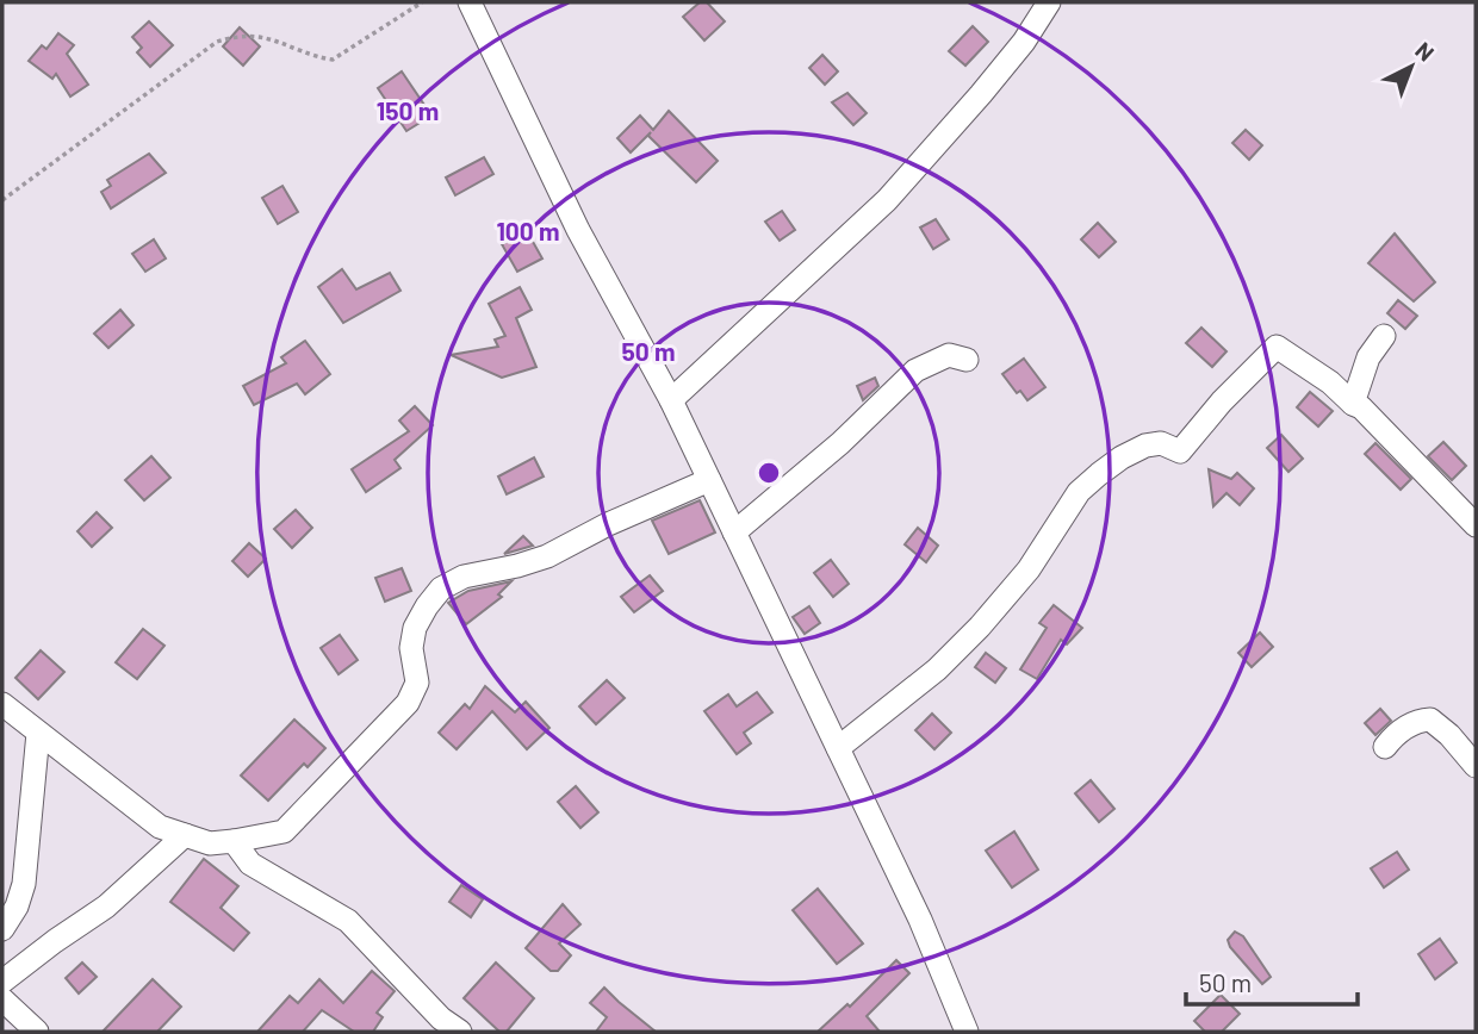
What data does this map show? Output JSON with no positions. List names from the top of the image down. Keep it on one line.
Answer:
{"scale_bar":"50 m","north":"top right","rings":["150 m","100 m","50 m"]}
